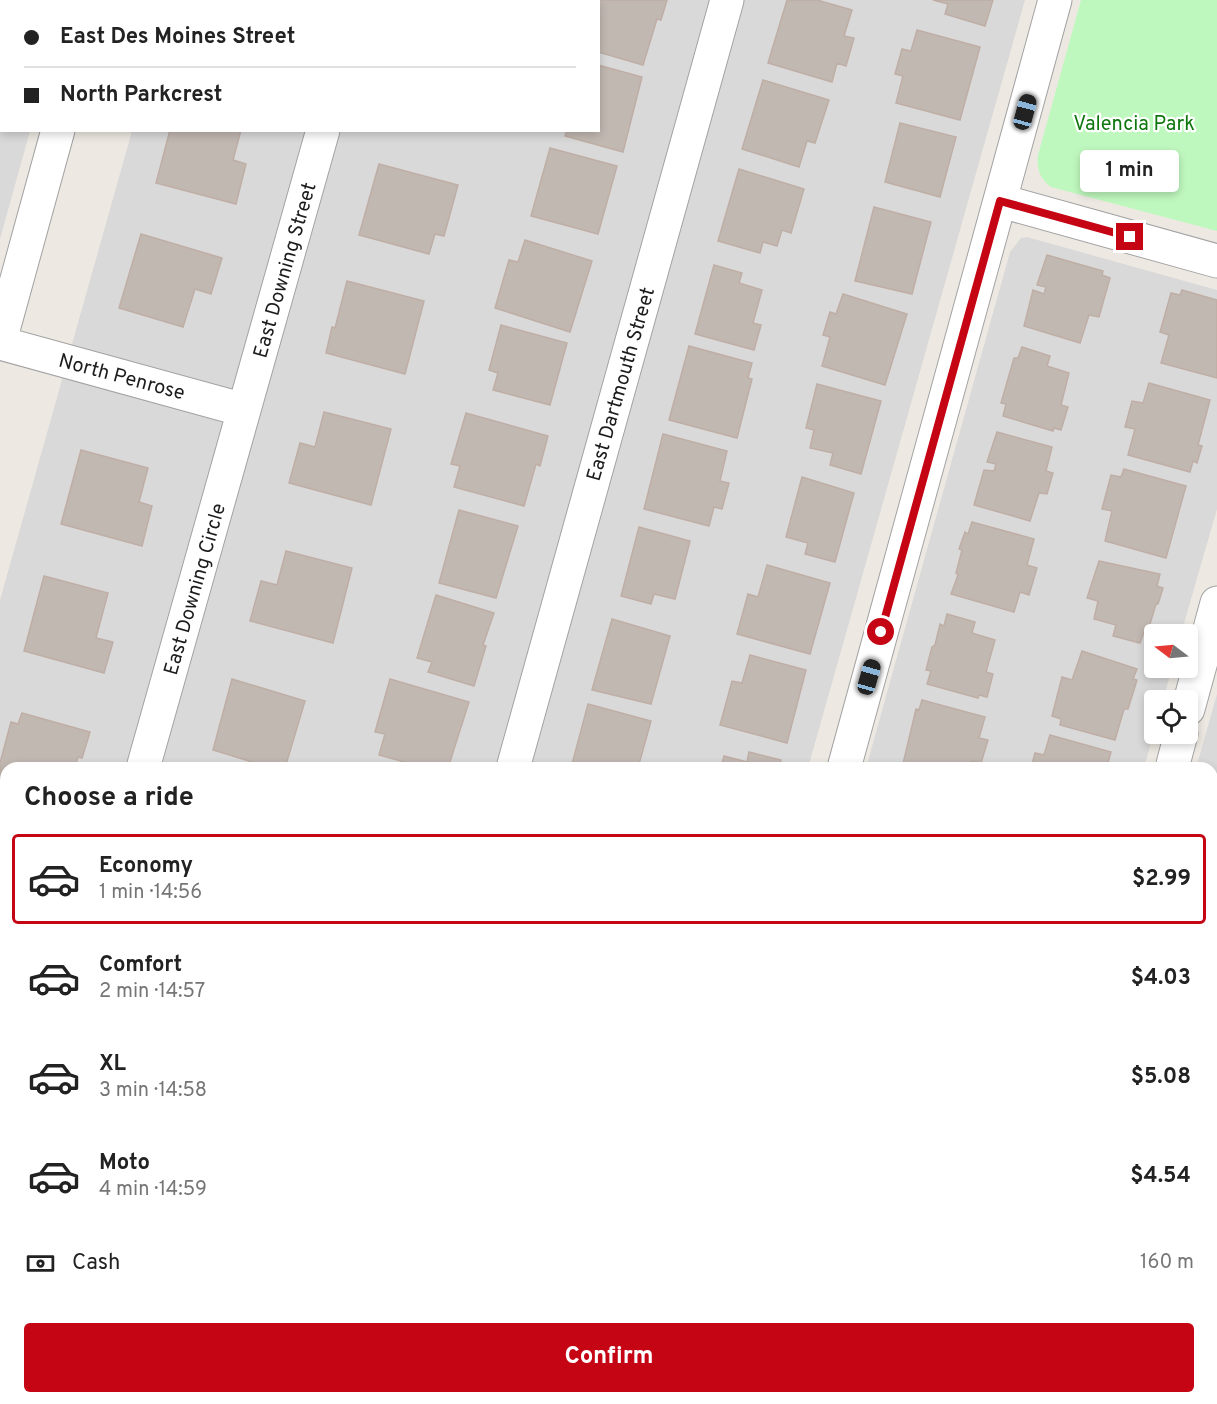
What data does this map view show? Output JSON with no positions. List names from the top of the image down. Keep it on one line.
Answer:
{"streets":{"street":["East Downing Street","North Penrose","East Dartmouth Street","East Downing Circle"]},"crossings":[["East Downing Street","North Penrose"],["East Downing Street","East Downing Circle"],["North Penrose","East Downing Circle"]],"parks":["Valencia Park"],"north":"left","page":{"banner":["East Des Moines Street","North Parkcrest"],"bubble":"1 min","heading":"Choose a ride","list":[{"name":"Economy","note":"1 min · 14:56","value":"$2.99"},{"name":"Comfort","note":"2 min · 14:57","value":"$4.03"},{"name":"XL","note":"3 min · 14:58","value":"$5.08"},{"name":"Moto","note":"4 min · 14:59","value":"$4.54"}],"pay":["Cash","160 m"],"buttons":"Confirm"}}
